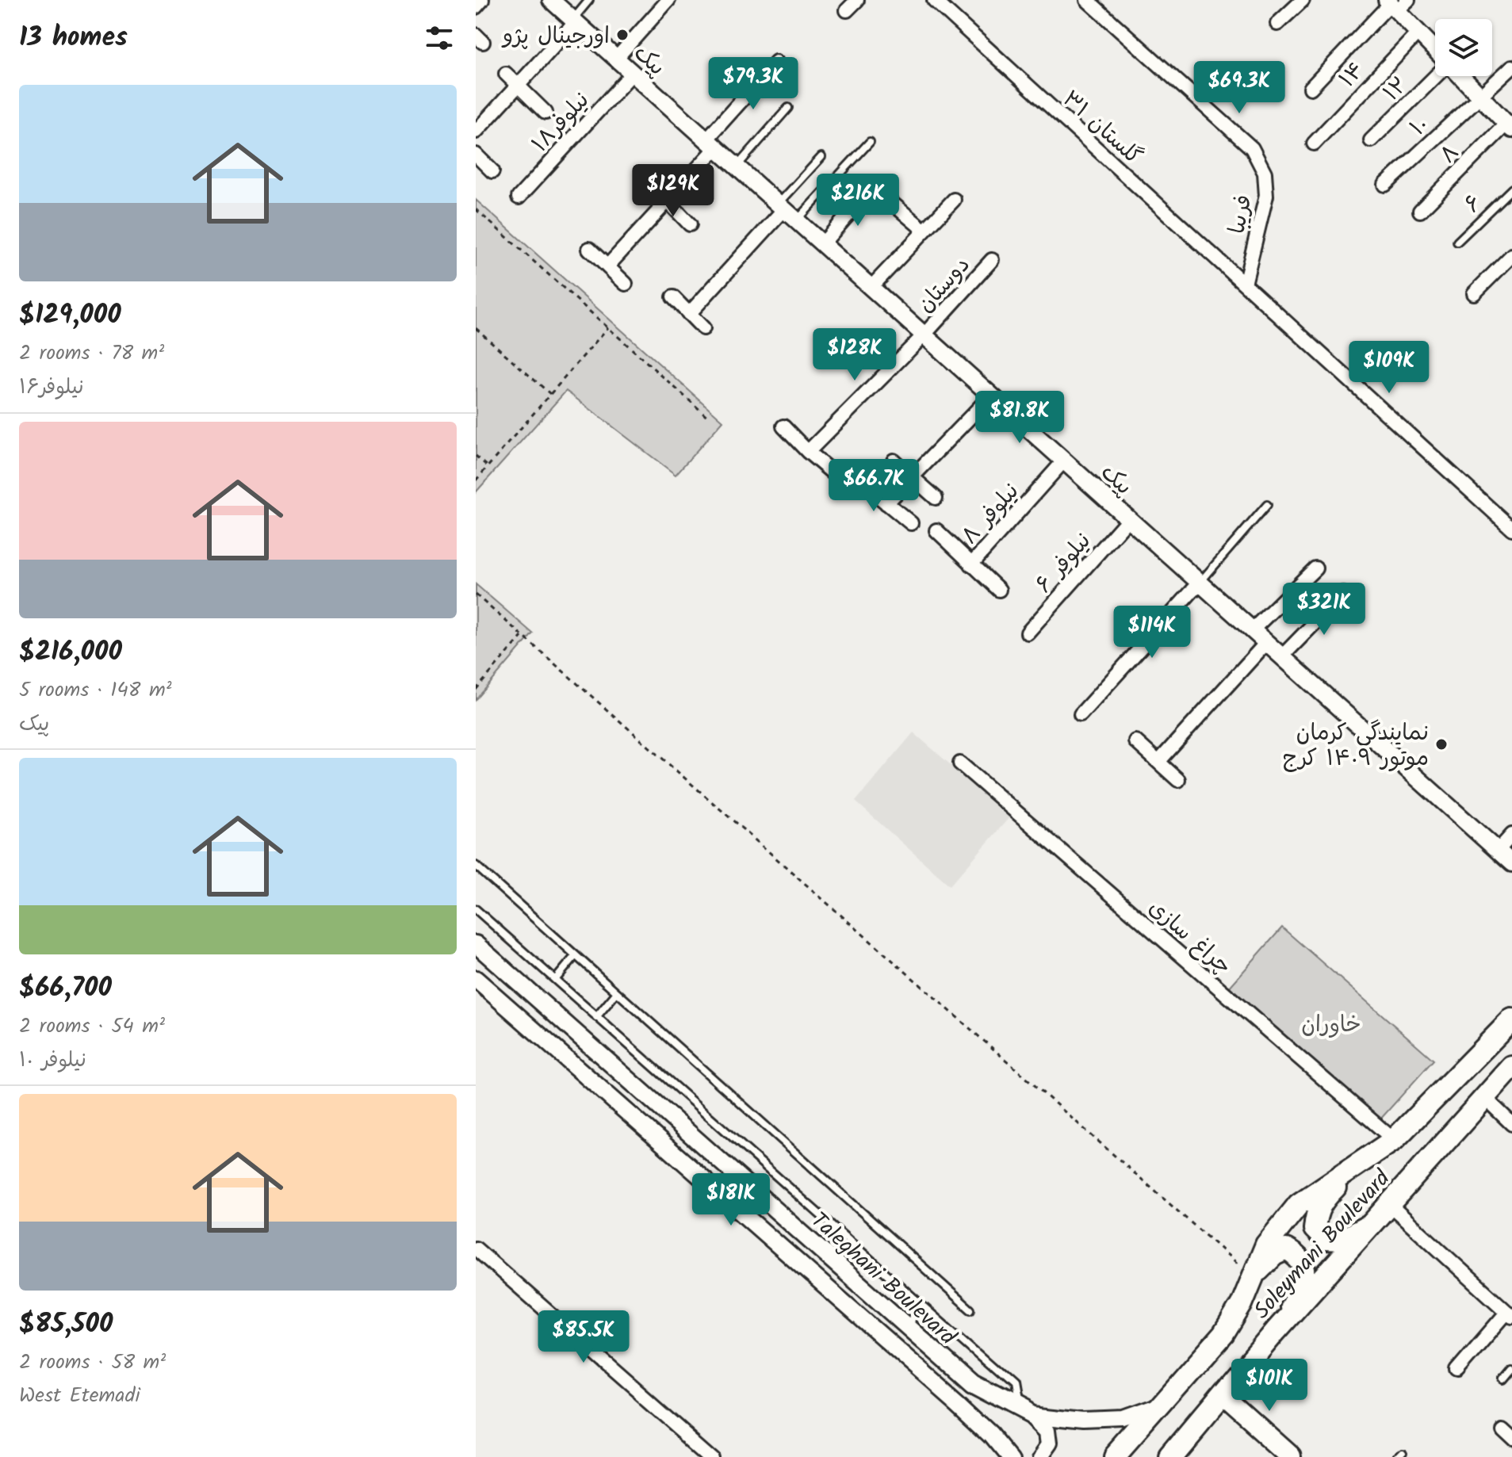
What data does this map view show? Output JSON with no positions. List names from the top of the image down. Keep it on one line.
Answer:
{"streets":{"main road":["Soleymani Boulevard"],"street":["پیک","۱۴","۱۲","نیلوفر۱۸","۱۰","گلستان ۳۱","۸","فریبا","دوستان","نیلوفر ۸","نیلوفر ۶","چراغ سازی","Taleghani Boulevard"],"lane":["۶"]},"crossings":[["پیک","نیلوفر۱۸"],["پیک","دوستان"],["پیک","نیلوفر ۸"],["پیک","نیلوفر ۶"],["گلستان ۳۱","فریبا"],["چراغ سازی","Soleymani Boulevard"],["Soleymani Boulevard","Taleghani Boulevard"]],"parks":["خاوران"],"places":["اورجینال پژو","نمایندگی کرمان موتور ۱۴۰۹ کرج"],"page":{"heading":"13 homes","price":["$79.3K","$69.3K","$129K","$216K","$128K","$109K","$81.8K","$66.7K","$321K","$114K","$181K","$85.5K","$101K"],"list":[{"name":"$129,000","note":"2 rooms · 78 m² · نیلوفر۱۶"},{"name":"$216,000","note":"5 rooms · 148 m² · پیک"},{"name":"$66,700","note":"2 rooms · 54 m² · نیلوفر ۱۰"},{"name":"$85,500","note":"2 rooms · 58 m² · West Etemadi"}]}}
